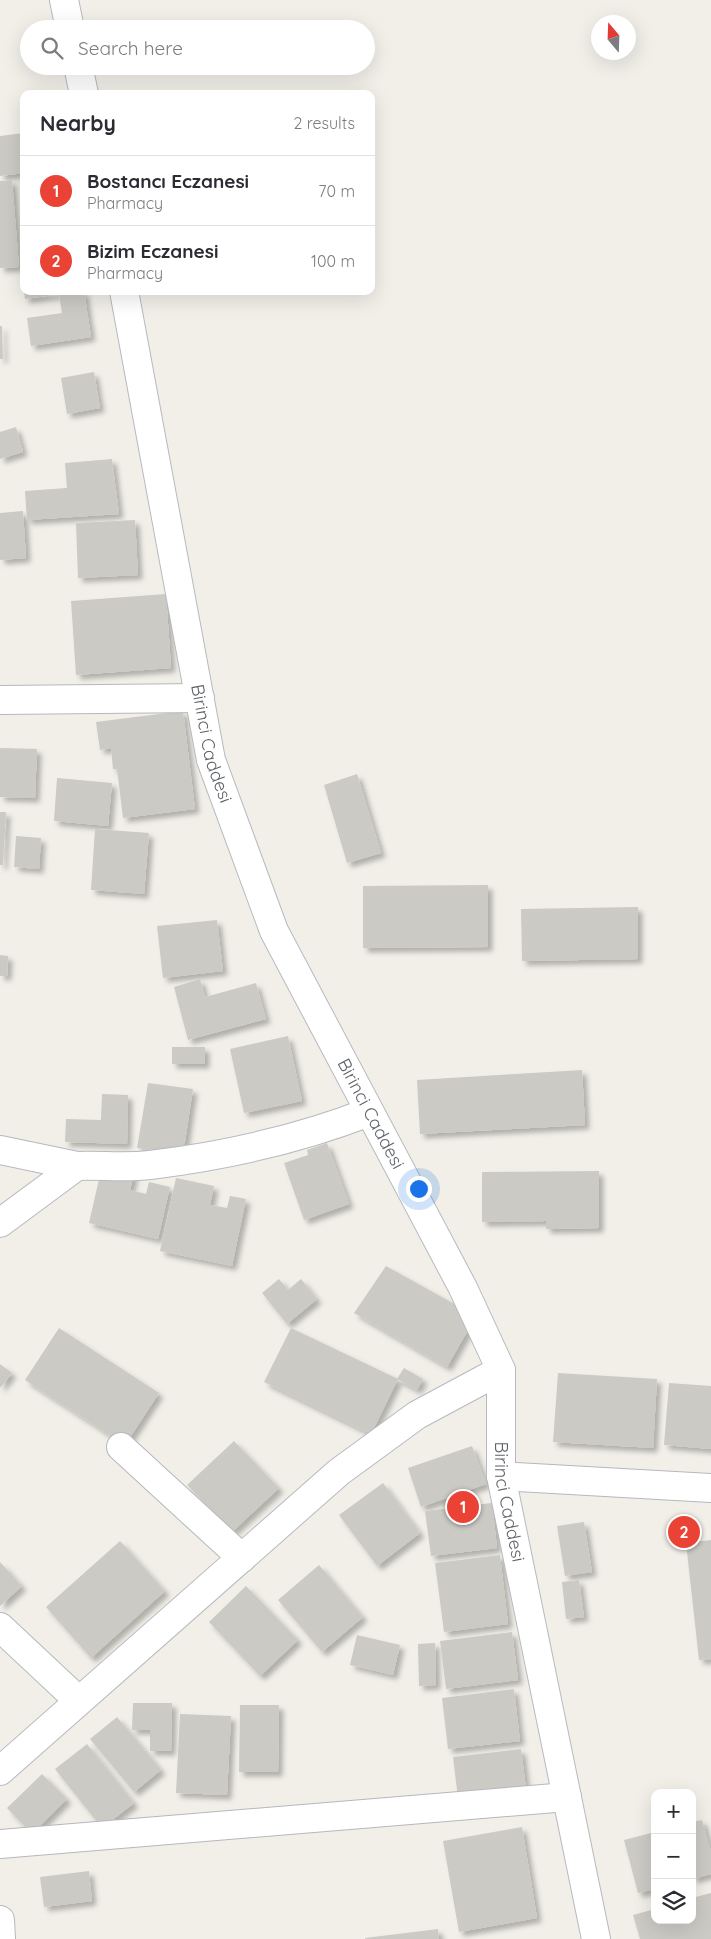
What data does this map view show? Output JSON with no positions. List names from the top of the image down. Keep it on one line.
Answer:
{"streets":{"street":["Birinci Caddesi"]},"north":"top","page":{"search":"Search here","heading":["Nearby","2 results"],"list":[{"mark":"1","name":"Bostancı Eczanesi","note":"Pharmacy","value":"70 m"},{"mark":"2","name":"Bizim Eczanesi","note":"Pharmacy","value":"100 m"}],"pins":["1","2"],"map_buttons":["+","−"]}}
